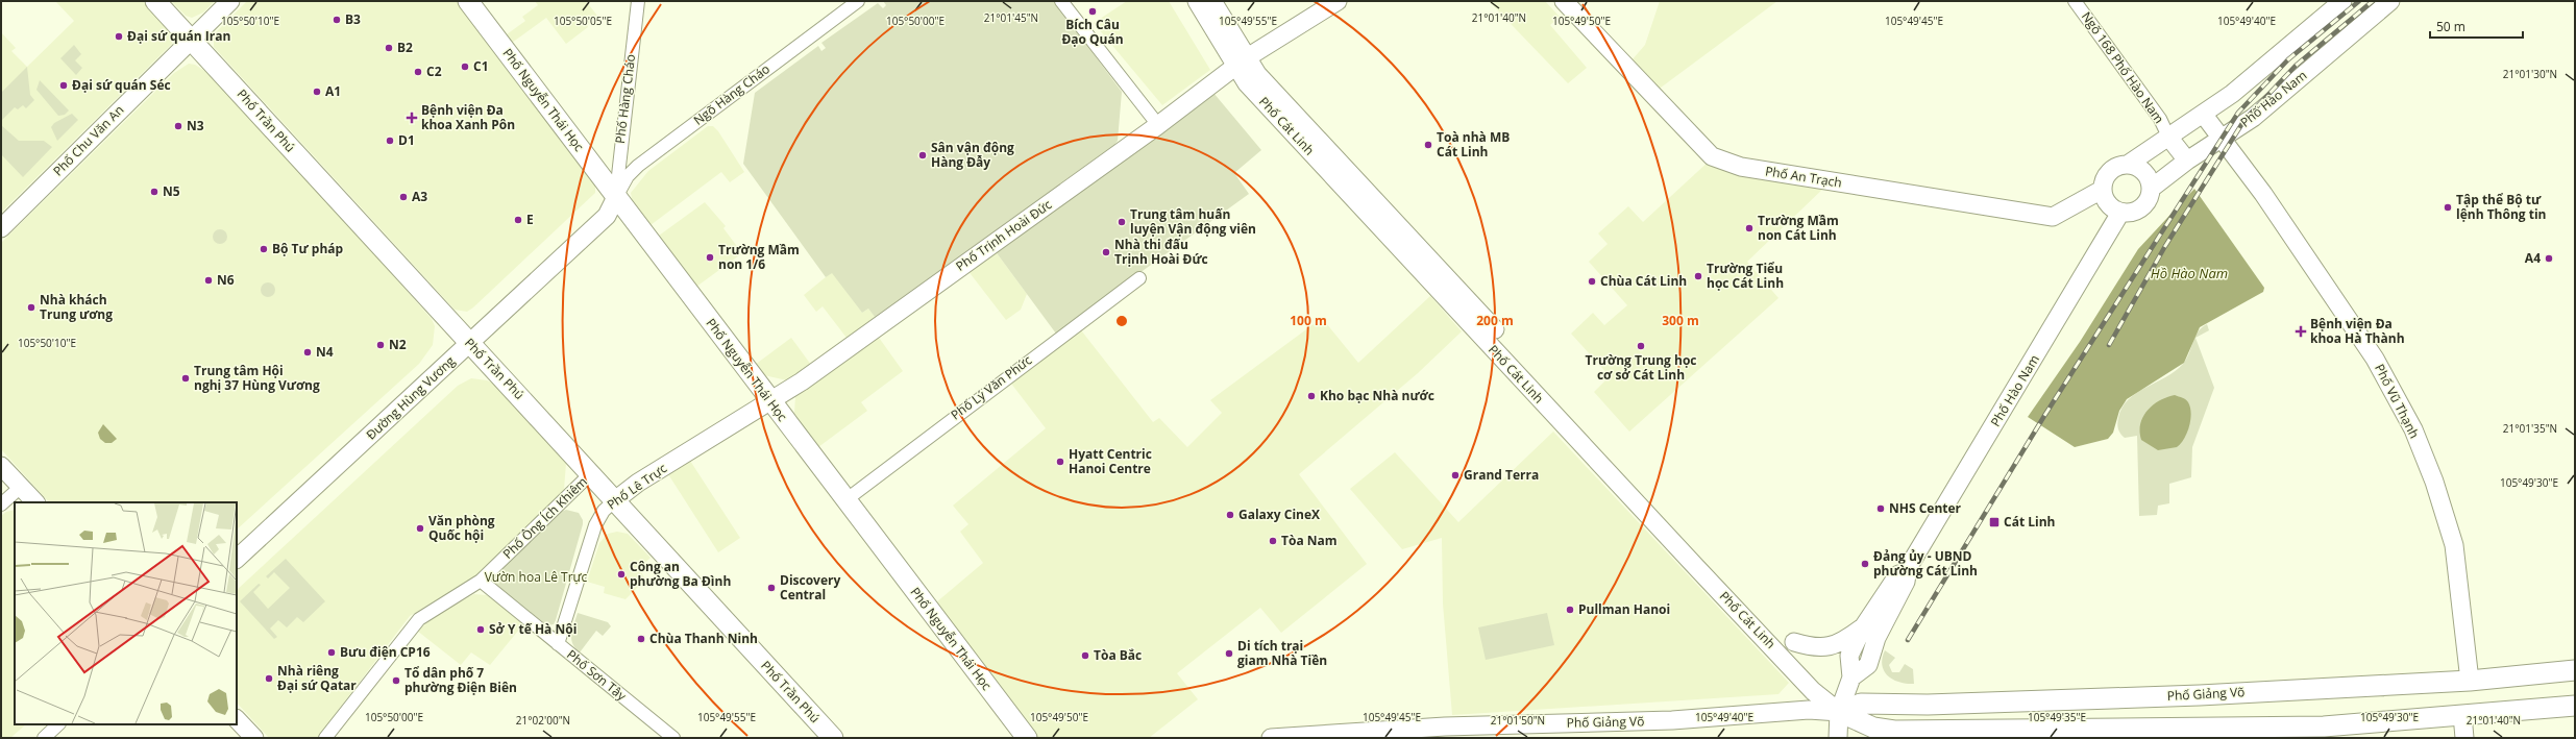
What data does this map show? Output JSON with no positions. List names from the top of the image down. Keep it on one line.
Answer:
{"streets":{"main road":["Phố Nguyễn Thái Học","Phố Trần Phú","Phố Giảng Võ"],"street":["Ngõ 168 Phố Hào Nam","Ngõ Hàng Cháo","Phố Hàng Cháo","Phố Hào Nam","Phố Cát Linh","Phố Chu Văn An","Phố An Trạch","Phố Trịnh Hoài Đức","Phố Lý Văn Phức","Đường Hùng Vương","Phố Vũ Thạnh","Phố Lê Trực","Phố Ông Ích Khiêm","Phố Sơn Tây"]},"crossings":[["Ngõ Hàng Cháo","Phố Hàng Cháo"],["Ngõ Hàng Cháo","Phố Nguyễn Thái Học"],["Ngõ Hàng Cháo","Đường Hùng Vương"],["Phố Hàng Cháo","Phố Nguyễn Thái Học"],["Phố Hàng Cháo","Đường Hùng Vương"],["Phố Hào Nam","Phố Cát Linh"],["Phố Hào Nam","Phố An Trạch"],["Phố Hào Nam","Phố Vũ Thạnh"],["Phố Hào Nam","Phố Giảng Võ"],["Phố Nguyễn Thái Học","Phố Trịnh Hoài Đức"],["Phố Nguyễn Thái Học","Phố Lý Văn Phức"],["Phố Nguyễn Thái Học","Đường Hùng Vương"],["Phố Nguyễn Thái Học","Phố Lê Trực"],["Phố Trần Phú","Phố Chu Văn An"],["Phố Trần Phú","Đường Hùng Vương"],["Phố Trần Phú","Phố Lê Trực"],["Phố Trần Phú","Phố Ông Ích Khiêm"],["Phố Cát Linh","Phố Trịnh Hoài Đức"],["Phố Cát Linh","Phố Giảng Võ"],["Phố Trịnh Hoài Đức","Phố Lê Trực"],["Phố Vũ Thạnh","Phố Giảng Võ"],["Phố Lê Trực","Phố Sơn Tây"],["Phố Ông Ích Khiêm","Phố Sơn Tây"]],"water":["Hồ Hào Nam"],"parks":["Vườn hoa Lê Trực"],"places":{"other":["Bích Câu Đạo Quán","B3","Đại sứ quán Iran","B2","C1","C2","Đại sứ quán Séc","A1","N3","D1","Toà nhà MB Cát Linh","Sân vận động Hàng Đẫy","N5","A3","Tập thể Bộ tư lệnh Thông tin","E","Trung tâm huấn luyện Vận động viên","Trường Mầm non Cát Linh","Bộ Tư pháp","Nhà thi đấu Trịnh Hoài Đức","Trường Mầm non 1/6","A4","Trường Tiểu học Cát Linh","N6","Chùa Cát Linh","Nhà khách Trung ương","N2","Trường Trung học cơ sở Cát Linh","N4","Trung tâm Hội nghị 37 Hùng Vương","Kho bạc Nhà nước","Hyatt Centric Hanoi Centre","Grand Terra","NHS Center","Galaxy CineX","Văn phòng Quốc hội","Tòa Nam","Đảng ủy - UBND phường Cát Linh","Công an phường Ba Đình","Discovery Central","Pullman Hanoi","Sở Y tế Hà Nội","Chùa Thanh Ninh","Bưu điện CP16","Di tích trại giam Nhà Tiền","Tòa Bắc","Nhà riêng Đại sứ Qatar","Tổ dân phố 7 phường Điện Biên"],"health":["Bệnh viện Đa khoa Xanh Pôn","Bệnh viện Đa khoa Hà Thành"],"transit":["Cát Linh"]},"scale_bar":"50 m","coordinates":["21°01'45\"N","21°01'40\"N","105°50'10\"E","105°50'05\"E","105°50'00\"E","105°49'55\"E","105°49'50\"E","105°49'45\"E","105°49'40\"E","21°01'30\"N","21°01'35\"N","105°49'30\"E","105°49'35\"E","21°02'00\"N","21°01'50\"N"],"rings":["100 m","200 m","300 m"]}
